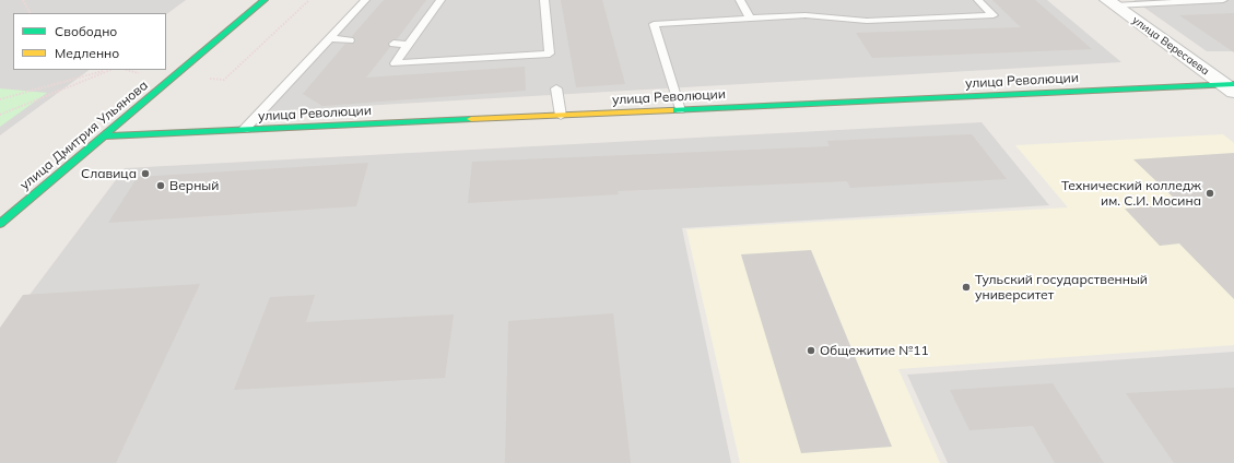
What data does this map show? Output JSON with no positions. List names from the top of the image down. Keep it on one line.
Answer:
{"streets":{"street":["улица Вересаева","улица Революции","улица Дмитрия Ульянова"]},"crossings":[["улица Вересаева","улица Революции"],["улица Революции","улица Дмитрия Ульянова"]],"places":["Славица","Верный","Технический колледж им. С.И. Мосина","Тульский государственный университет","Общежитие №11"],"legend":["Свободно","Медленно"]}
